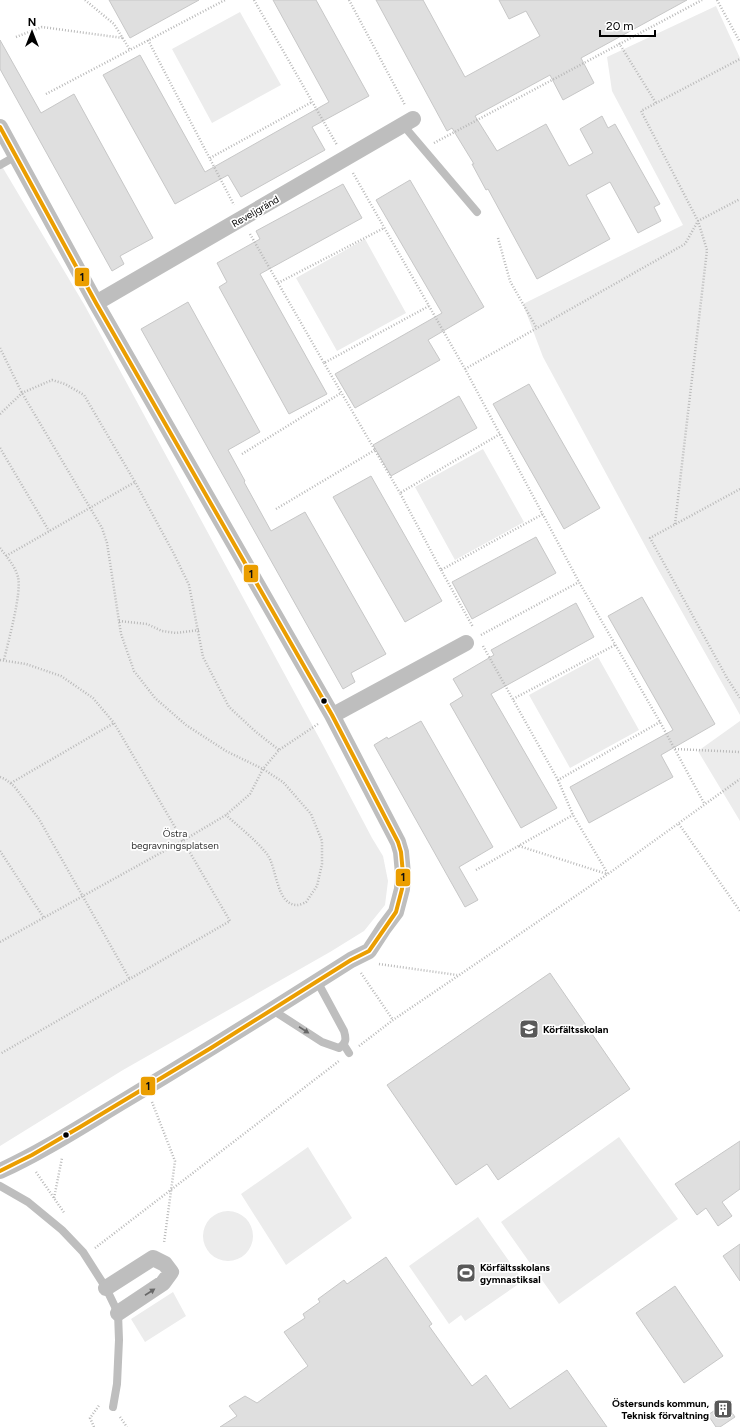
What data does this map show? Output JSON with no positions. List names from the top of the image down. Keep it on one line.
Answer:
{"streets":{"street":["Reveljgränd"]},"parks":["Östra begravningsplatsen"],"places":{"school or university":["Körfältsskolan"],"sports":["Körfältsskolans gymnastiksal"],"building":["Östersunds kommun, Teknisk förvaltning"]},"lines":["transit line 1"],"scale_bar":"20 m","north":"top"}
